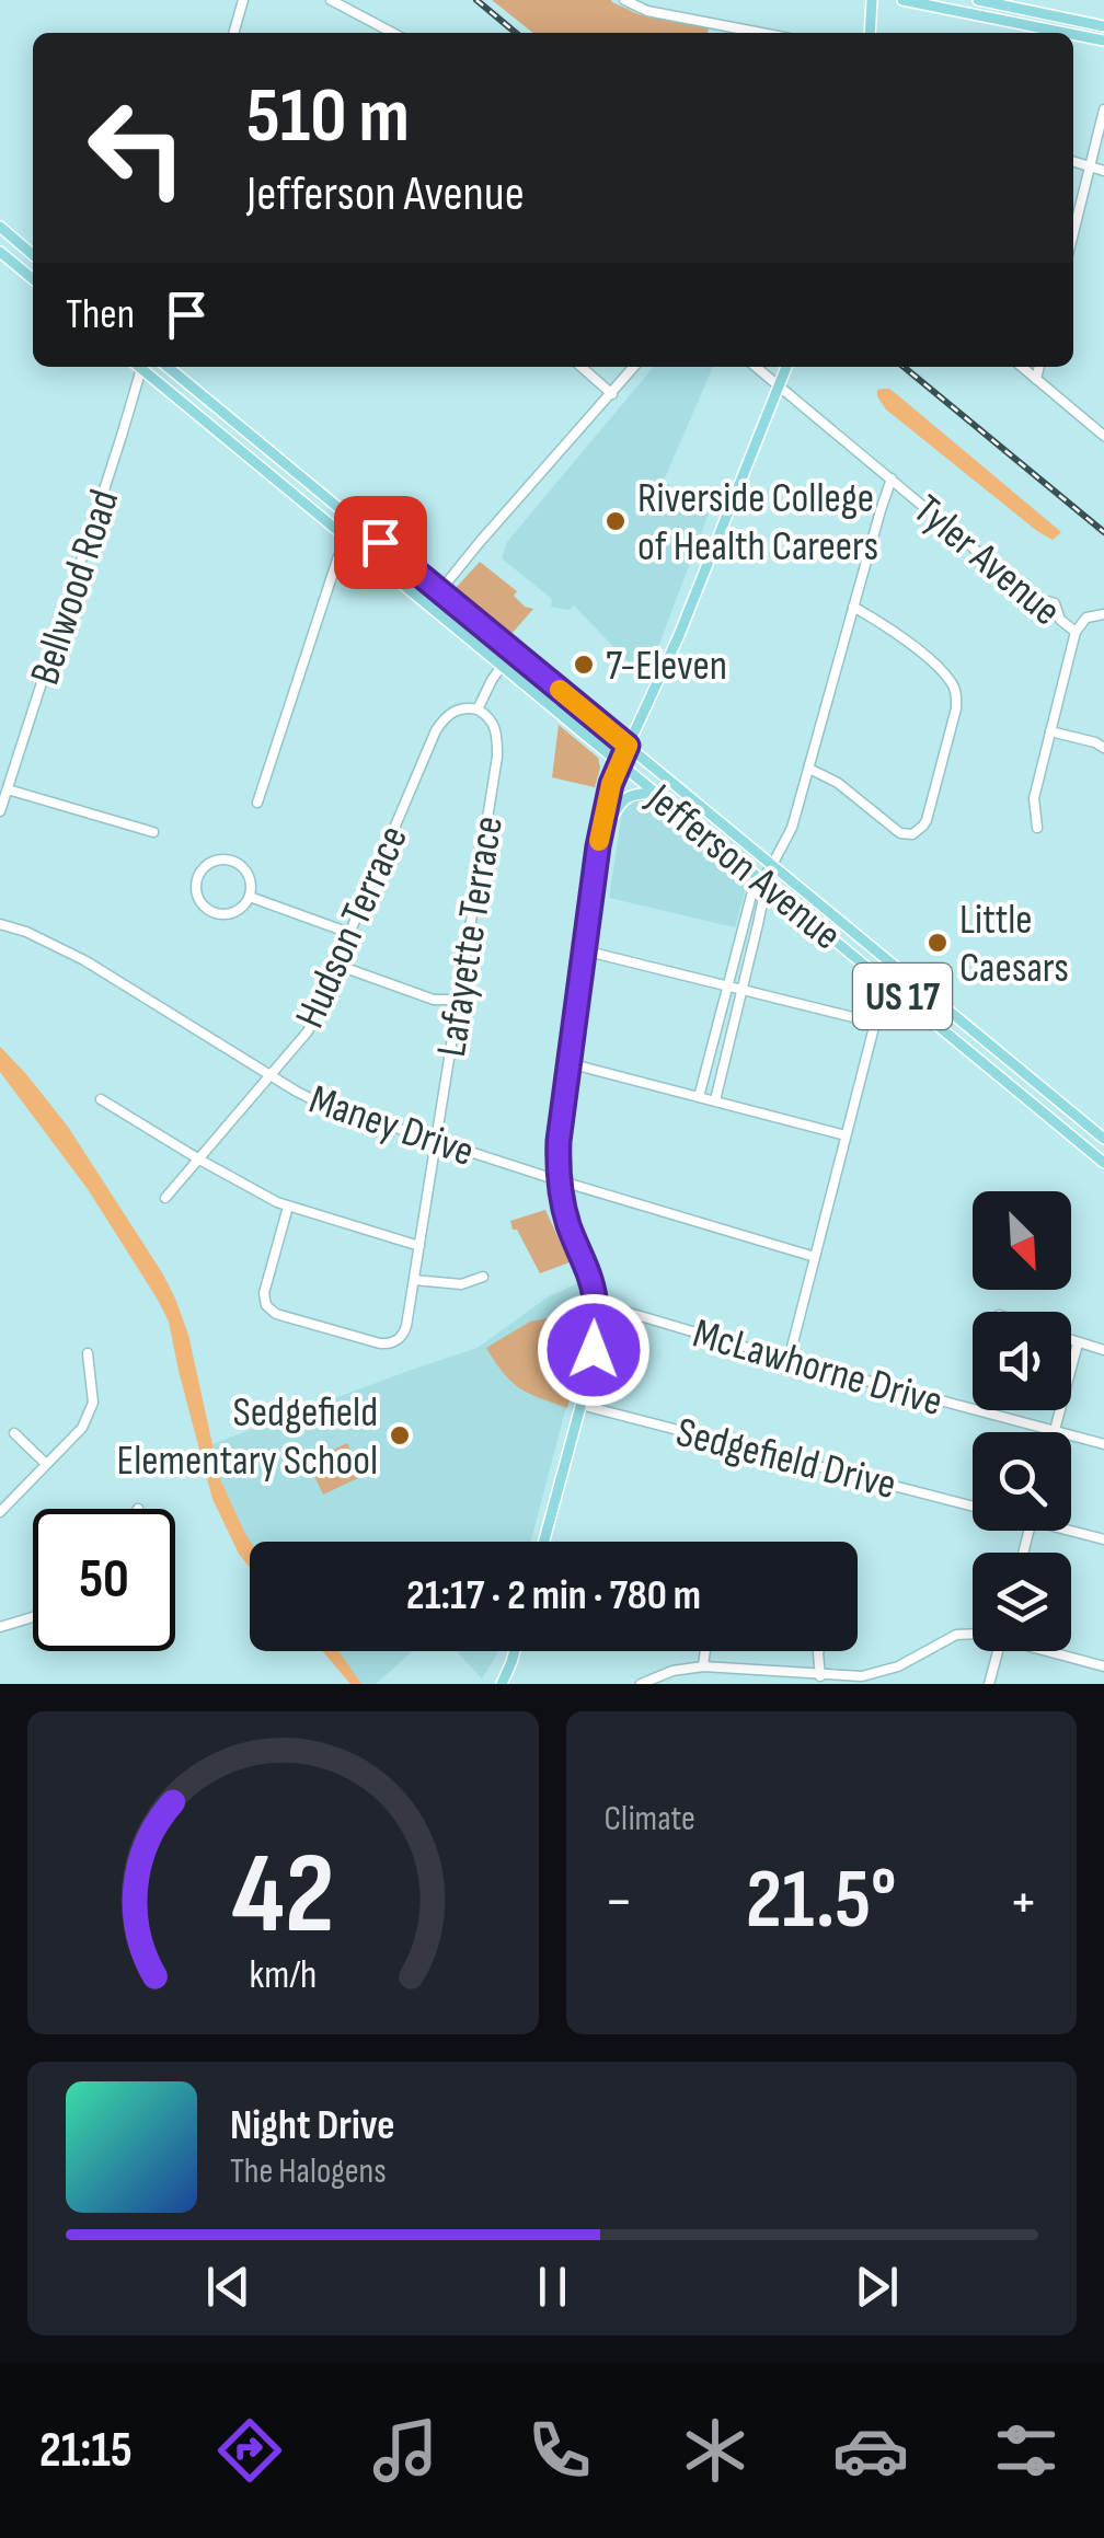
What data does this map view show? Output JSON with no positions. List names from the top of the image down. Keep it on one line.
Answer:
{"streets":{"main road":["Jefferson Avenue","US 17"],"street":["Tyler Avenue","Bellwood Road","Hudson Terrace","Lafayette Terrace","Maney Drive","McLawhorne Drive","Sedgefield Drive"]},"crossings":[["Hudson Terrace","Lafayette Terrace"],["Hudson Terrace","Maney Drive"],["Lafayette Terrace","Maney Drive"]],"places":["Riverside College of Health Careers","7-Eleven","Little Caesars","Sedgefield Elementary School"],"north":"bottom right","page":{"turn":["510 m","Jefferson Avenue"],"then":"Then","limit":"50","trip":"21:17 · 2 min · 780 m","tile":"Climate","heat":["−","21.5°","+"],"song":["Night Drive","The Halogens"],"tabs":"21:15","gauge":["42","km/h"]}}
